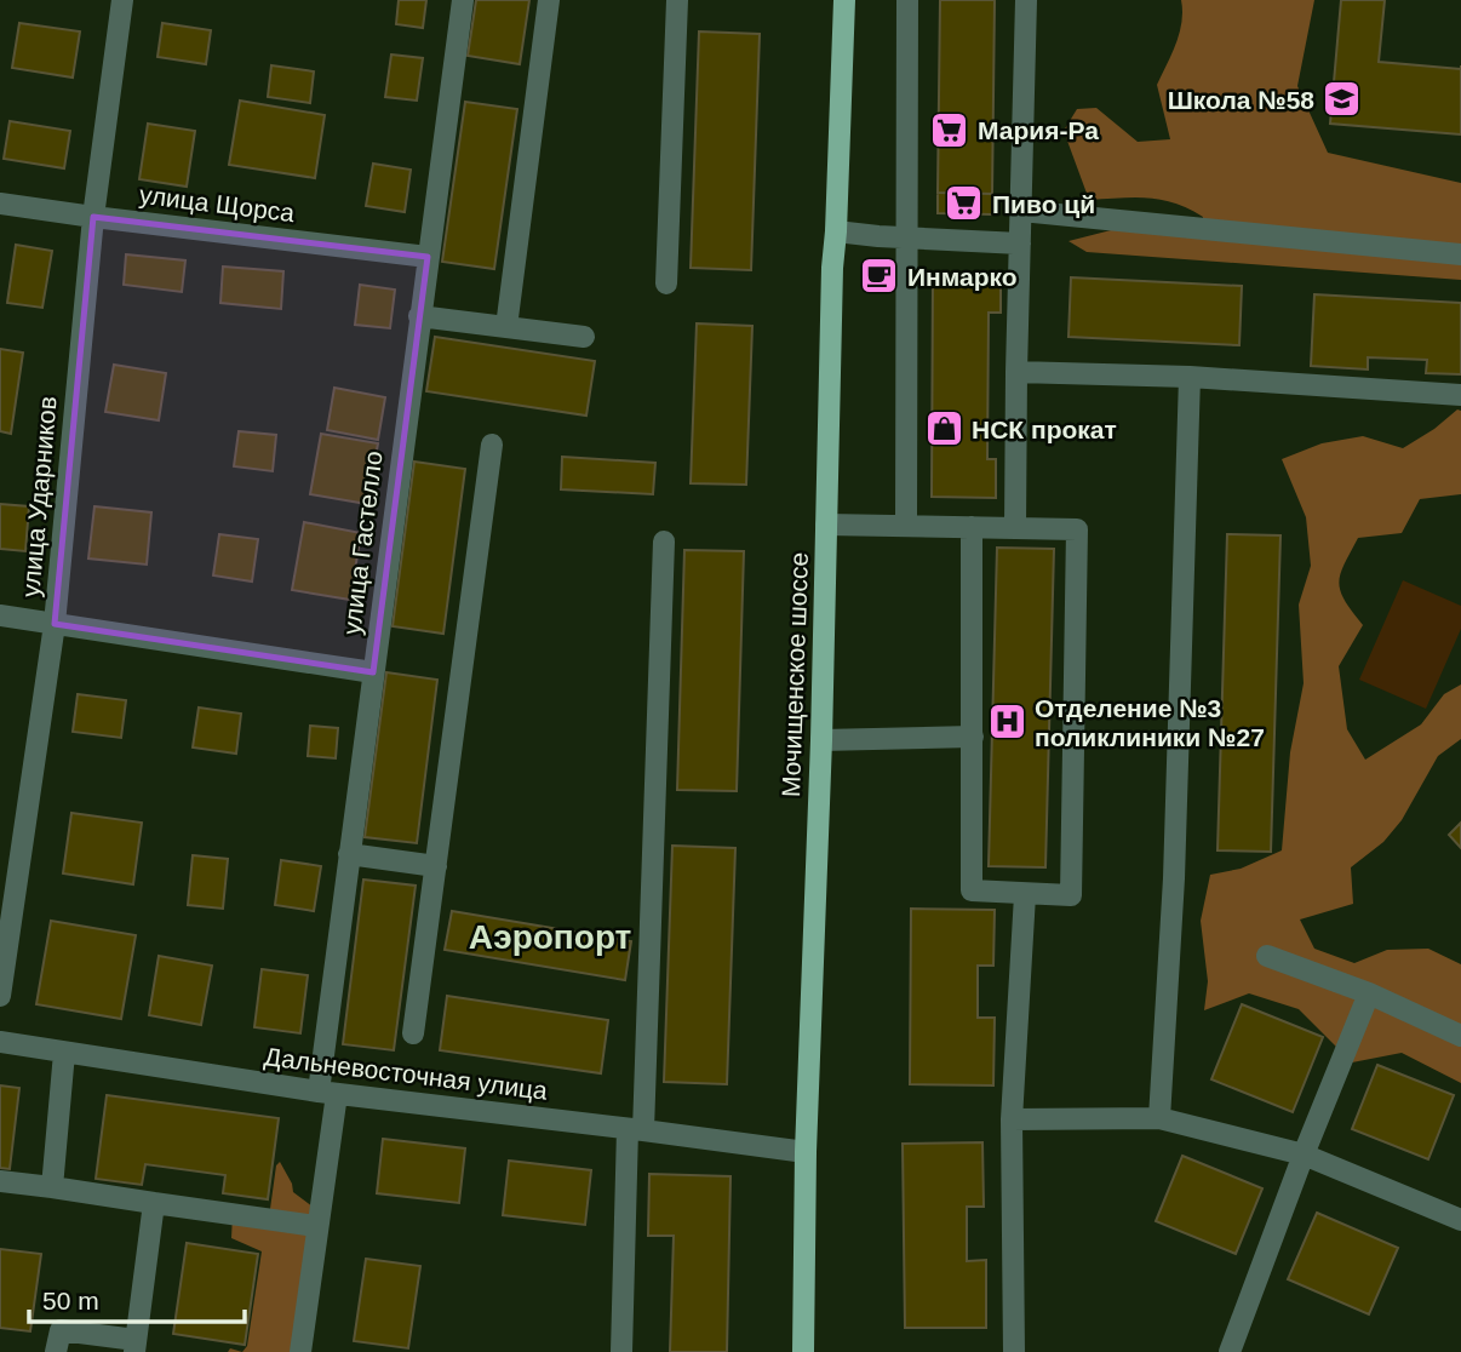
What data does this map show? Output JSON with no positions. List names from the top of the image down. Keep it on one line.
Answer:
{"streets":{"main road":["Мочищенское шоссе"],"street":["улица Щорса","улица Ударников","улица Гастелло","Дальневосточная улица"]},"crossings":[["улица Щорса","улица Ударников"],["улица Щорса","улица Гастелло"],["улица Гастелло","Дальневосточная улица"],["Мочищенское шоссе","Дальневосточная улица"]],"districts":["Аэропорт"],"places":{"school or university":["Школа №58"],"supermarket":["Мария-Ра","Пиво цй"],"cafe":["Инмарко"],"shop":["НСК прокат"],"hospital":["Отделение №3 поликлиники №27"]},"scale_bar":"50 m"}
